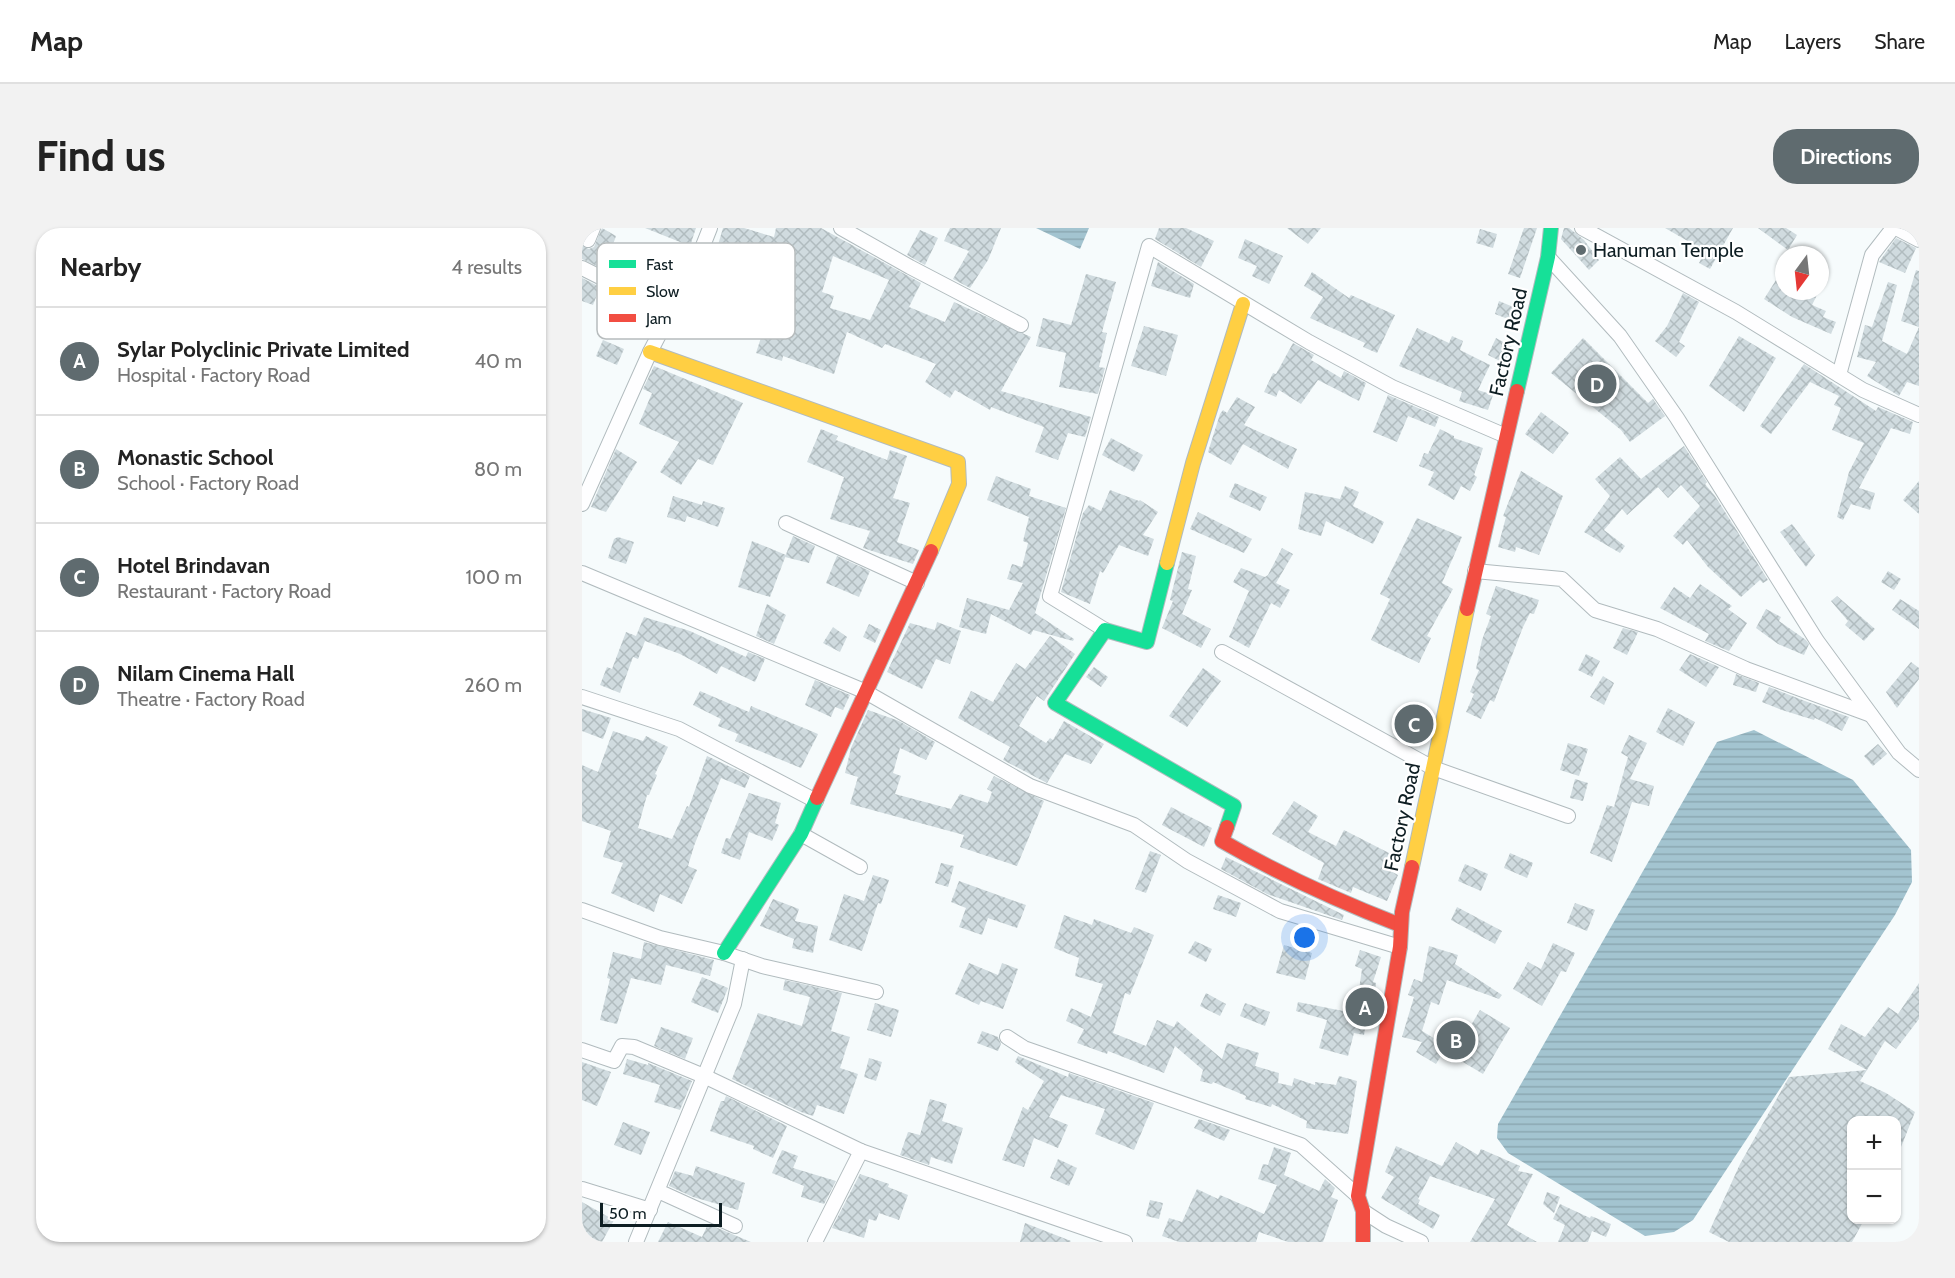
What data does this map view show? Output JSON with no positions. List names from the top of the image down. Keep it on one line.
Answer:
{"streets":{"street":["Factory Road"]},"places":["Hanuman Temple"],"legend":["Fast","Slow","Jam"],"scale_bar":"50 m","north":"bottom","page":{"header":"Map","nav":["Map","Layers","Share"],"buttons":"Directions","title":"Find us","heading":["Nearby","4 results"],"list":[{"mark":"A","name":"Sylar Polyclinic Private Limited","note":"Hospital · Factory Road","value":"40 m"},{"mark":"B","name":"Monastic School","note":"School · Factory Road","value":"80 m"},{"mark":"C","name":"Hotel Brindavan","note":"Restaurant · Factory Road","value":"100 m"},{"mark":"D","name":"Nilam Cinema Hall","note":"Theatre · Factory Road","value":"260 m"}],"pins":["D","C","A","B"],"map_buttons":["+","−"],"scale":"50 m"}}
